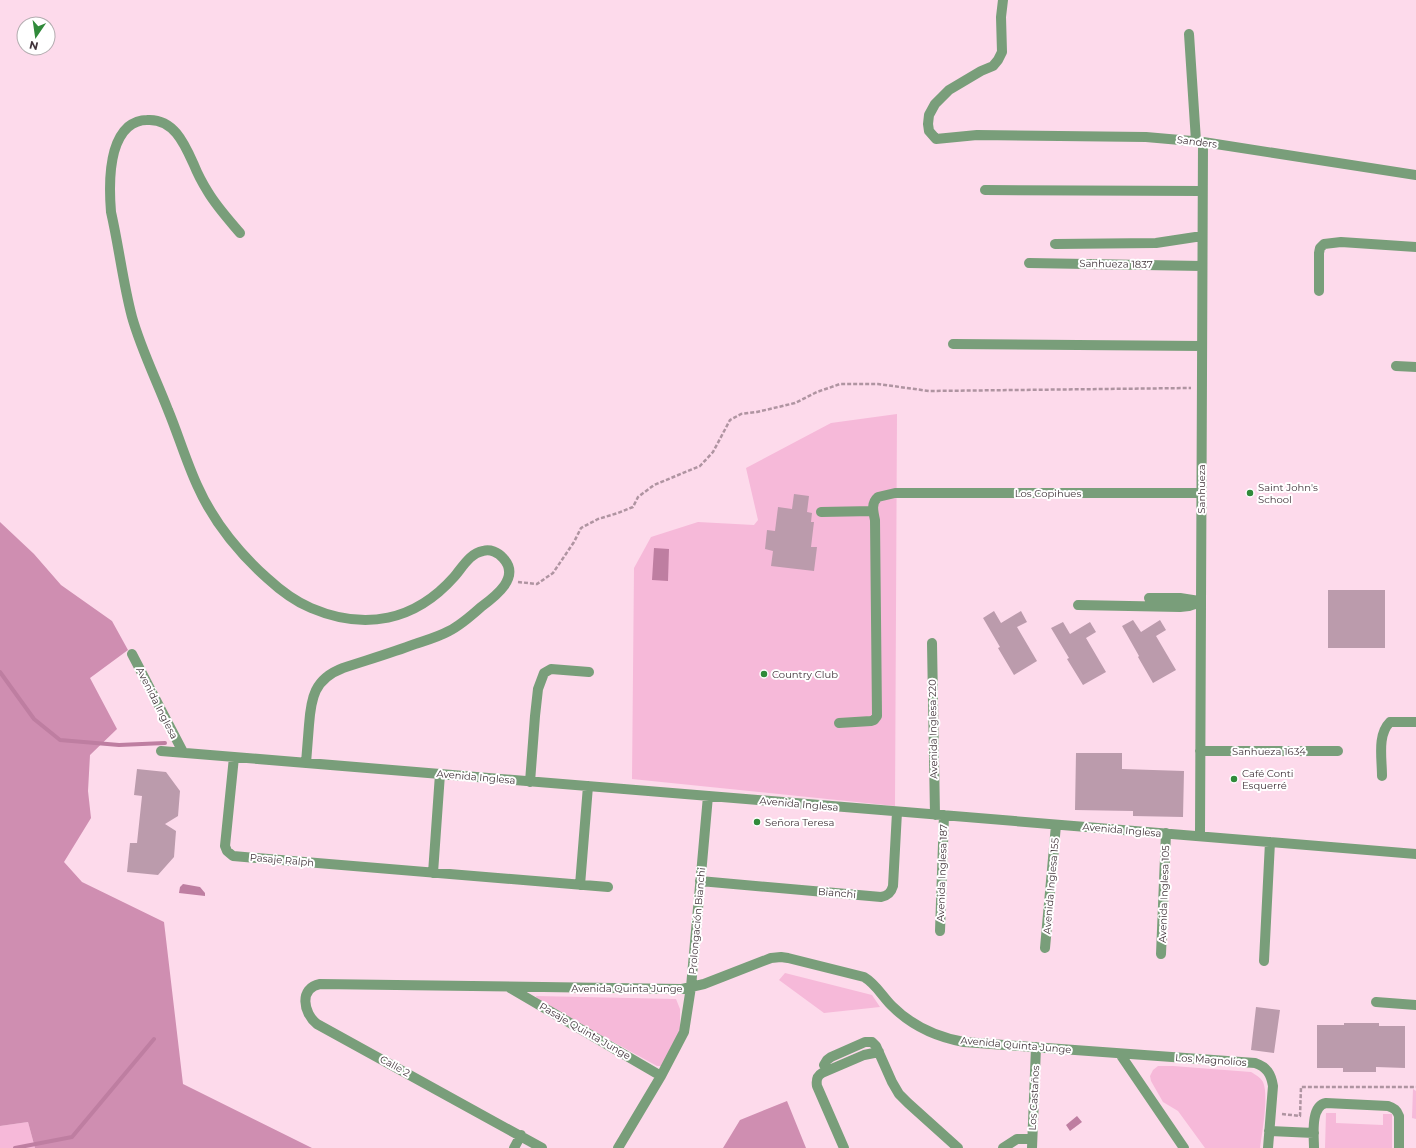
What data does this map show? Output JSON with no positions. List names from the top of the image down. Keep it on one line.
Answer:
{"streets":{"street":["Sanders","Sanhueza 1837","Sanhueza","Los Copihues","Avenida Inglesa","Avenida Inglesa 220","Sanhueza 1634","Pasaje Ralph","Avenida Inglesa 187","Avenida Inglesa 155","Bianchi","Avenida Inglesa 105","Prolongación Bianchi","Avenida Quinta Junge","Pasaje Quinta Junge","Los Magnolios","Calle 2","Los Castaños"]},"crossings":[["Sanders","Sanhueza"],["Sanhueza 1837","Sanhueza"],["Sanhueza","Los Copihues"],["Sanhueza","Avenida Inglesa"],["Sanhueza","Sanhueza 1634"],["Avenida Inglesa","Avenida Inglesa 220"],["Avenida Inglesa","Pasaje Ralph"],["Avenida Inglesa","Avenida Inglesa 187"],["Avenida Inglesa","Avenida Inglesa 155"],["Avenida Inglesa","Bianchi"],["Avenida Inglesa","Avenida Inglesa 105"],["Avenida Inglesa","Prolongación Bianchi"],["Avenida Inglesa 220","Avenida Inglesa 187"],["Bianchi","Prolongación Bianchi"],["Prolongación Bianchi","Avenida Quinta Junge"],["Prolongación Bianchi","Pasaje Quinta Junge"],["Avenida Quinta Junge","Pasaje Quinta Junge"],["Avenida Quinta Junge","Los Magnolios"],["Avenida Quinta Junge","Calle 2"],["Avenida Quinta Junge","Los Castaños"]],"places":["Saint John's School","Country Club","Café Conti Esquerré","Señora Teresa"],"north":"bottom"}
